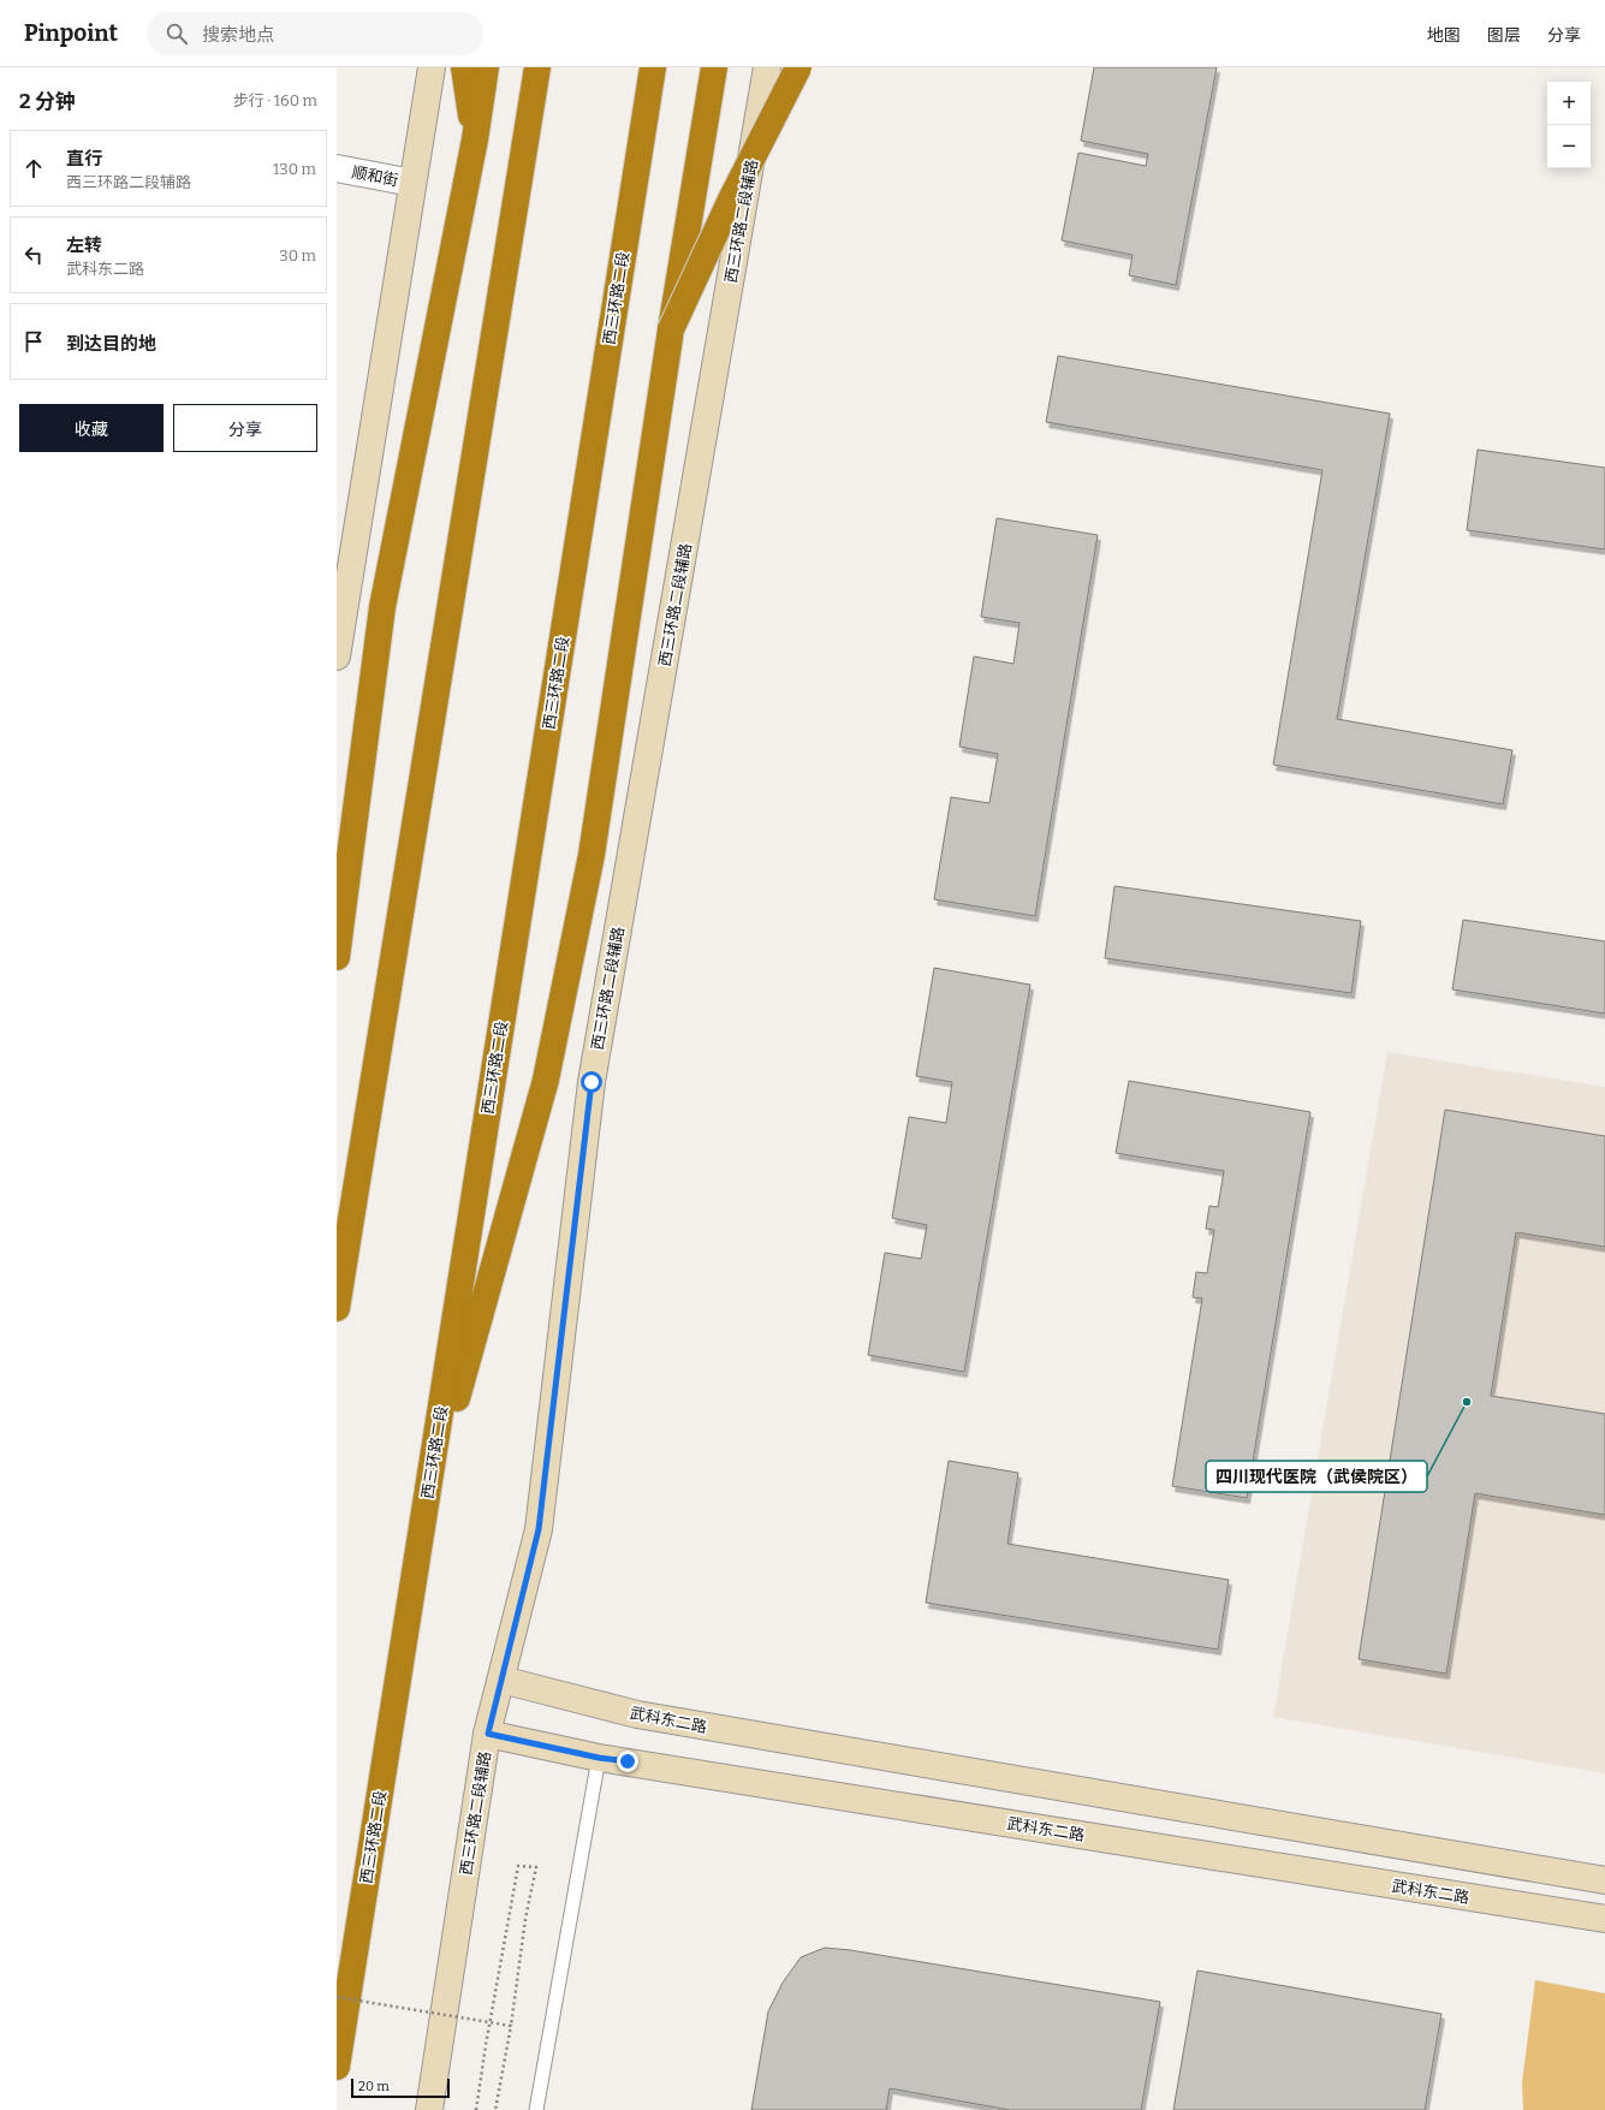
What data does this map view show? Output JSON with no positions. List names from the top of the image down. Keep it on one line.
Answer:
{"streets":{"highway":["西三环路二段"],"main road":["西三环路二段辅路","武科东二路"],"street":["顺和街"]},"crossings":[["西三环路二段辅路","武科东二路"]],"places":["四川现代医院（武侯院区）"],"scale_bar":"20 m","page":{"header":"Pinpoint","search":"搜索地点","nav":["地图","图层","分享"],"heading":["2 分钟","步行 · 160 m"],"map_buttons":["+","−"],"list":[["直行","西三环路二段辅路","130 m"],["左转","武科东二路","30 m"],"到达目的地"],"buttons":["收藏","分享"],"scale":"20 m"}}
